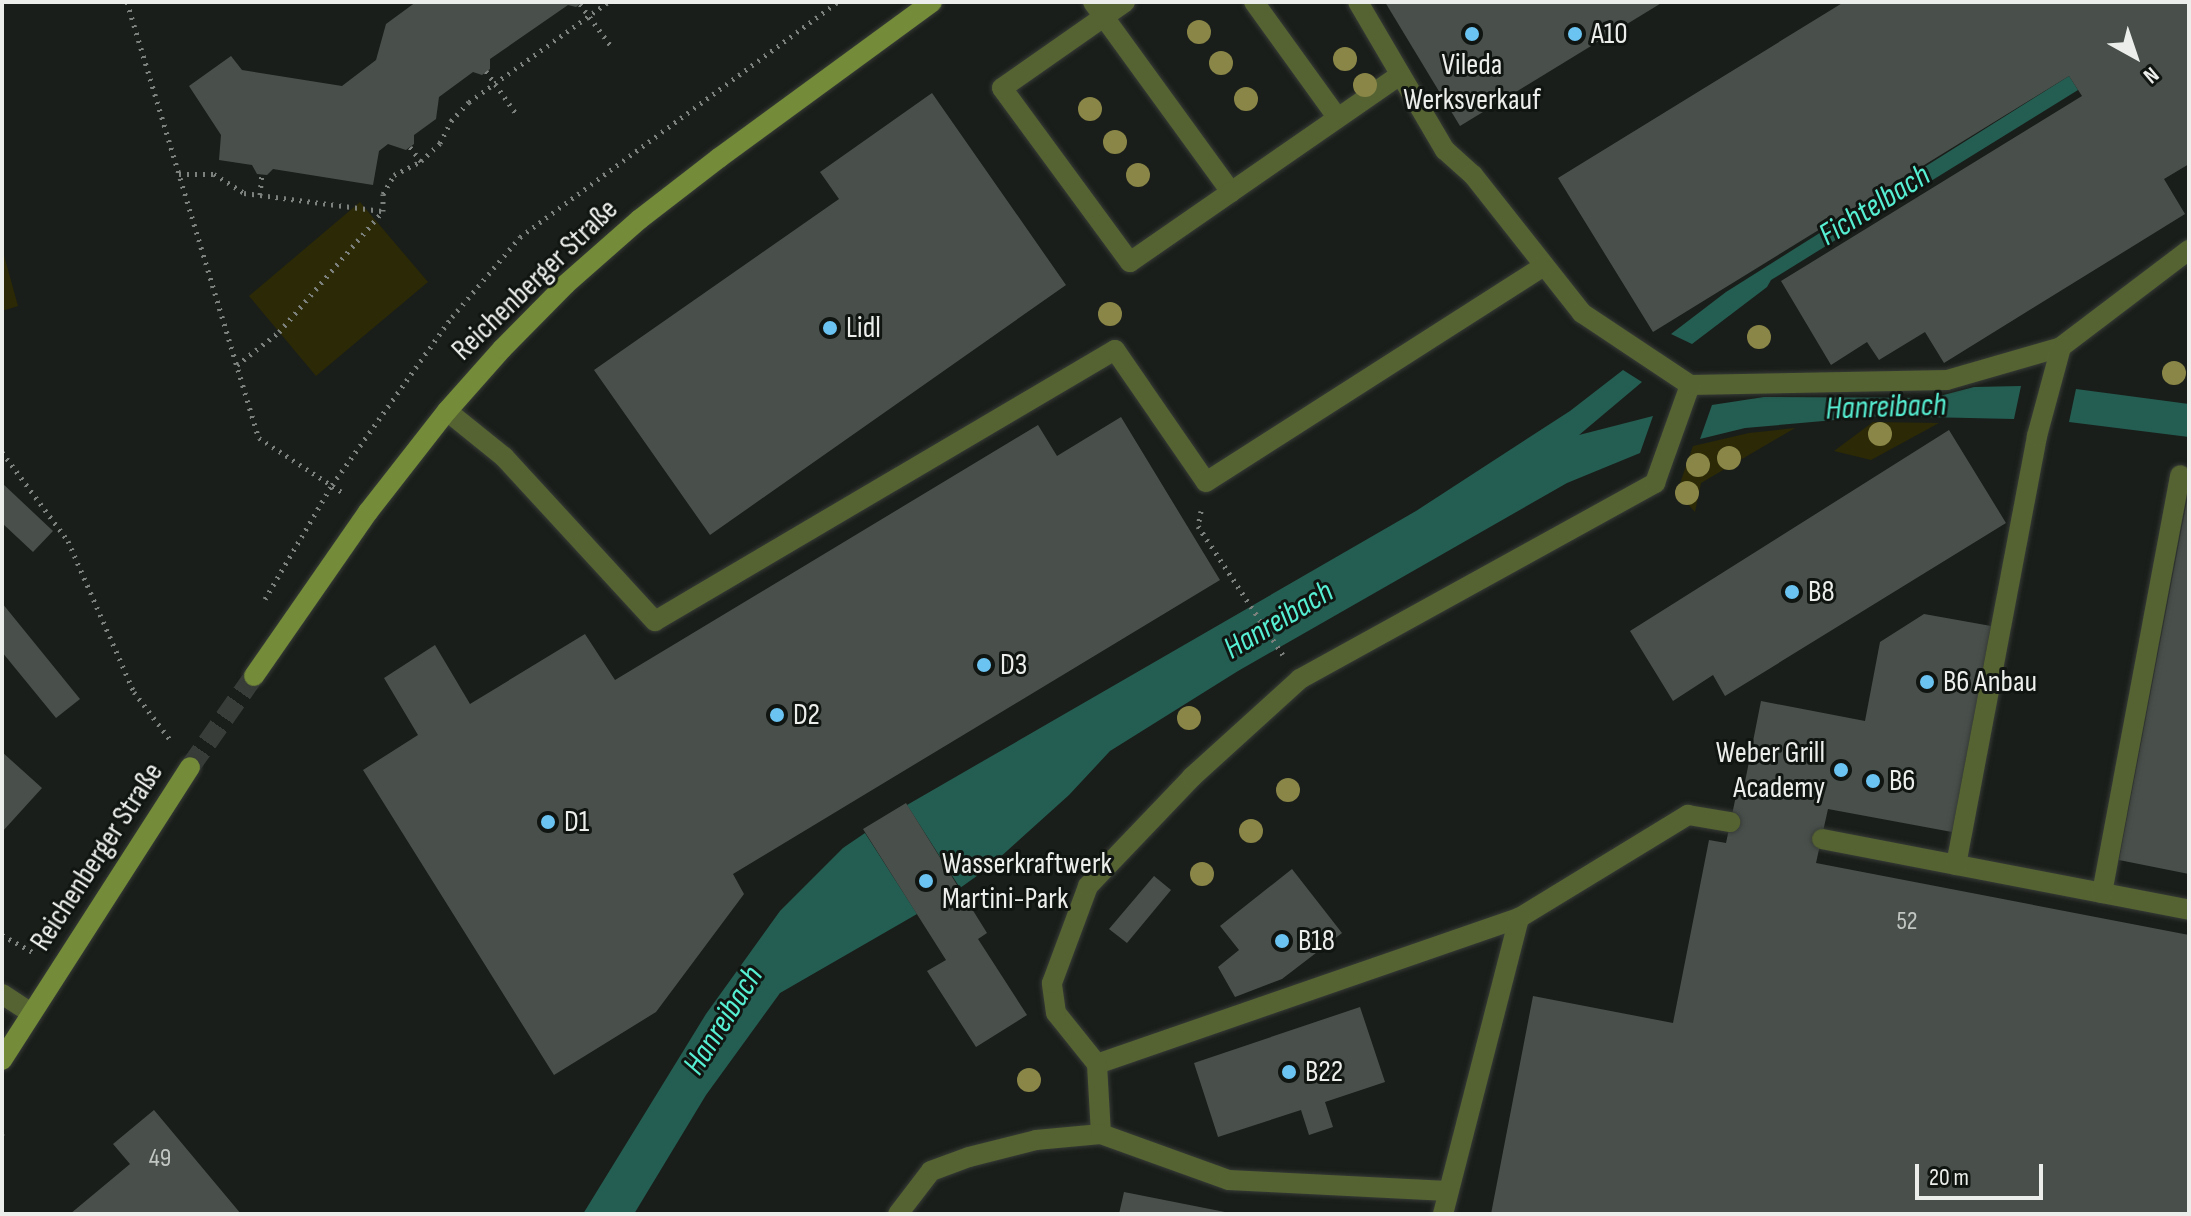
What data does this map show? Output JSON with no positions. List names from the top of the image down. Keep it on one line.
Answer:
{"streets":{"street":["Reichenberger Straße"]},"water":["Fichtelbach","Hanreibach"],"places":["Vileda Werksverkauf","A10","Lidl","B8","D3","B6 Anbau","D2","Weber Grill Academy","B6","D1","Wasserkraftwerk Martini-Park","B18","B22"],"house_numbers":["52","49"],"scale_bar":"20 m","north":"bottom right"}
